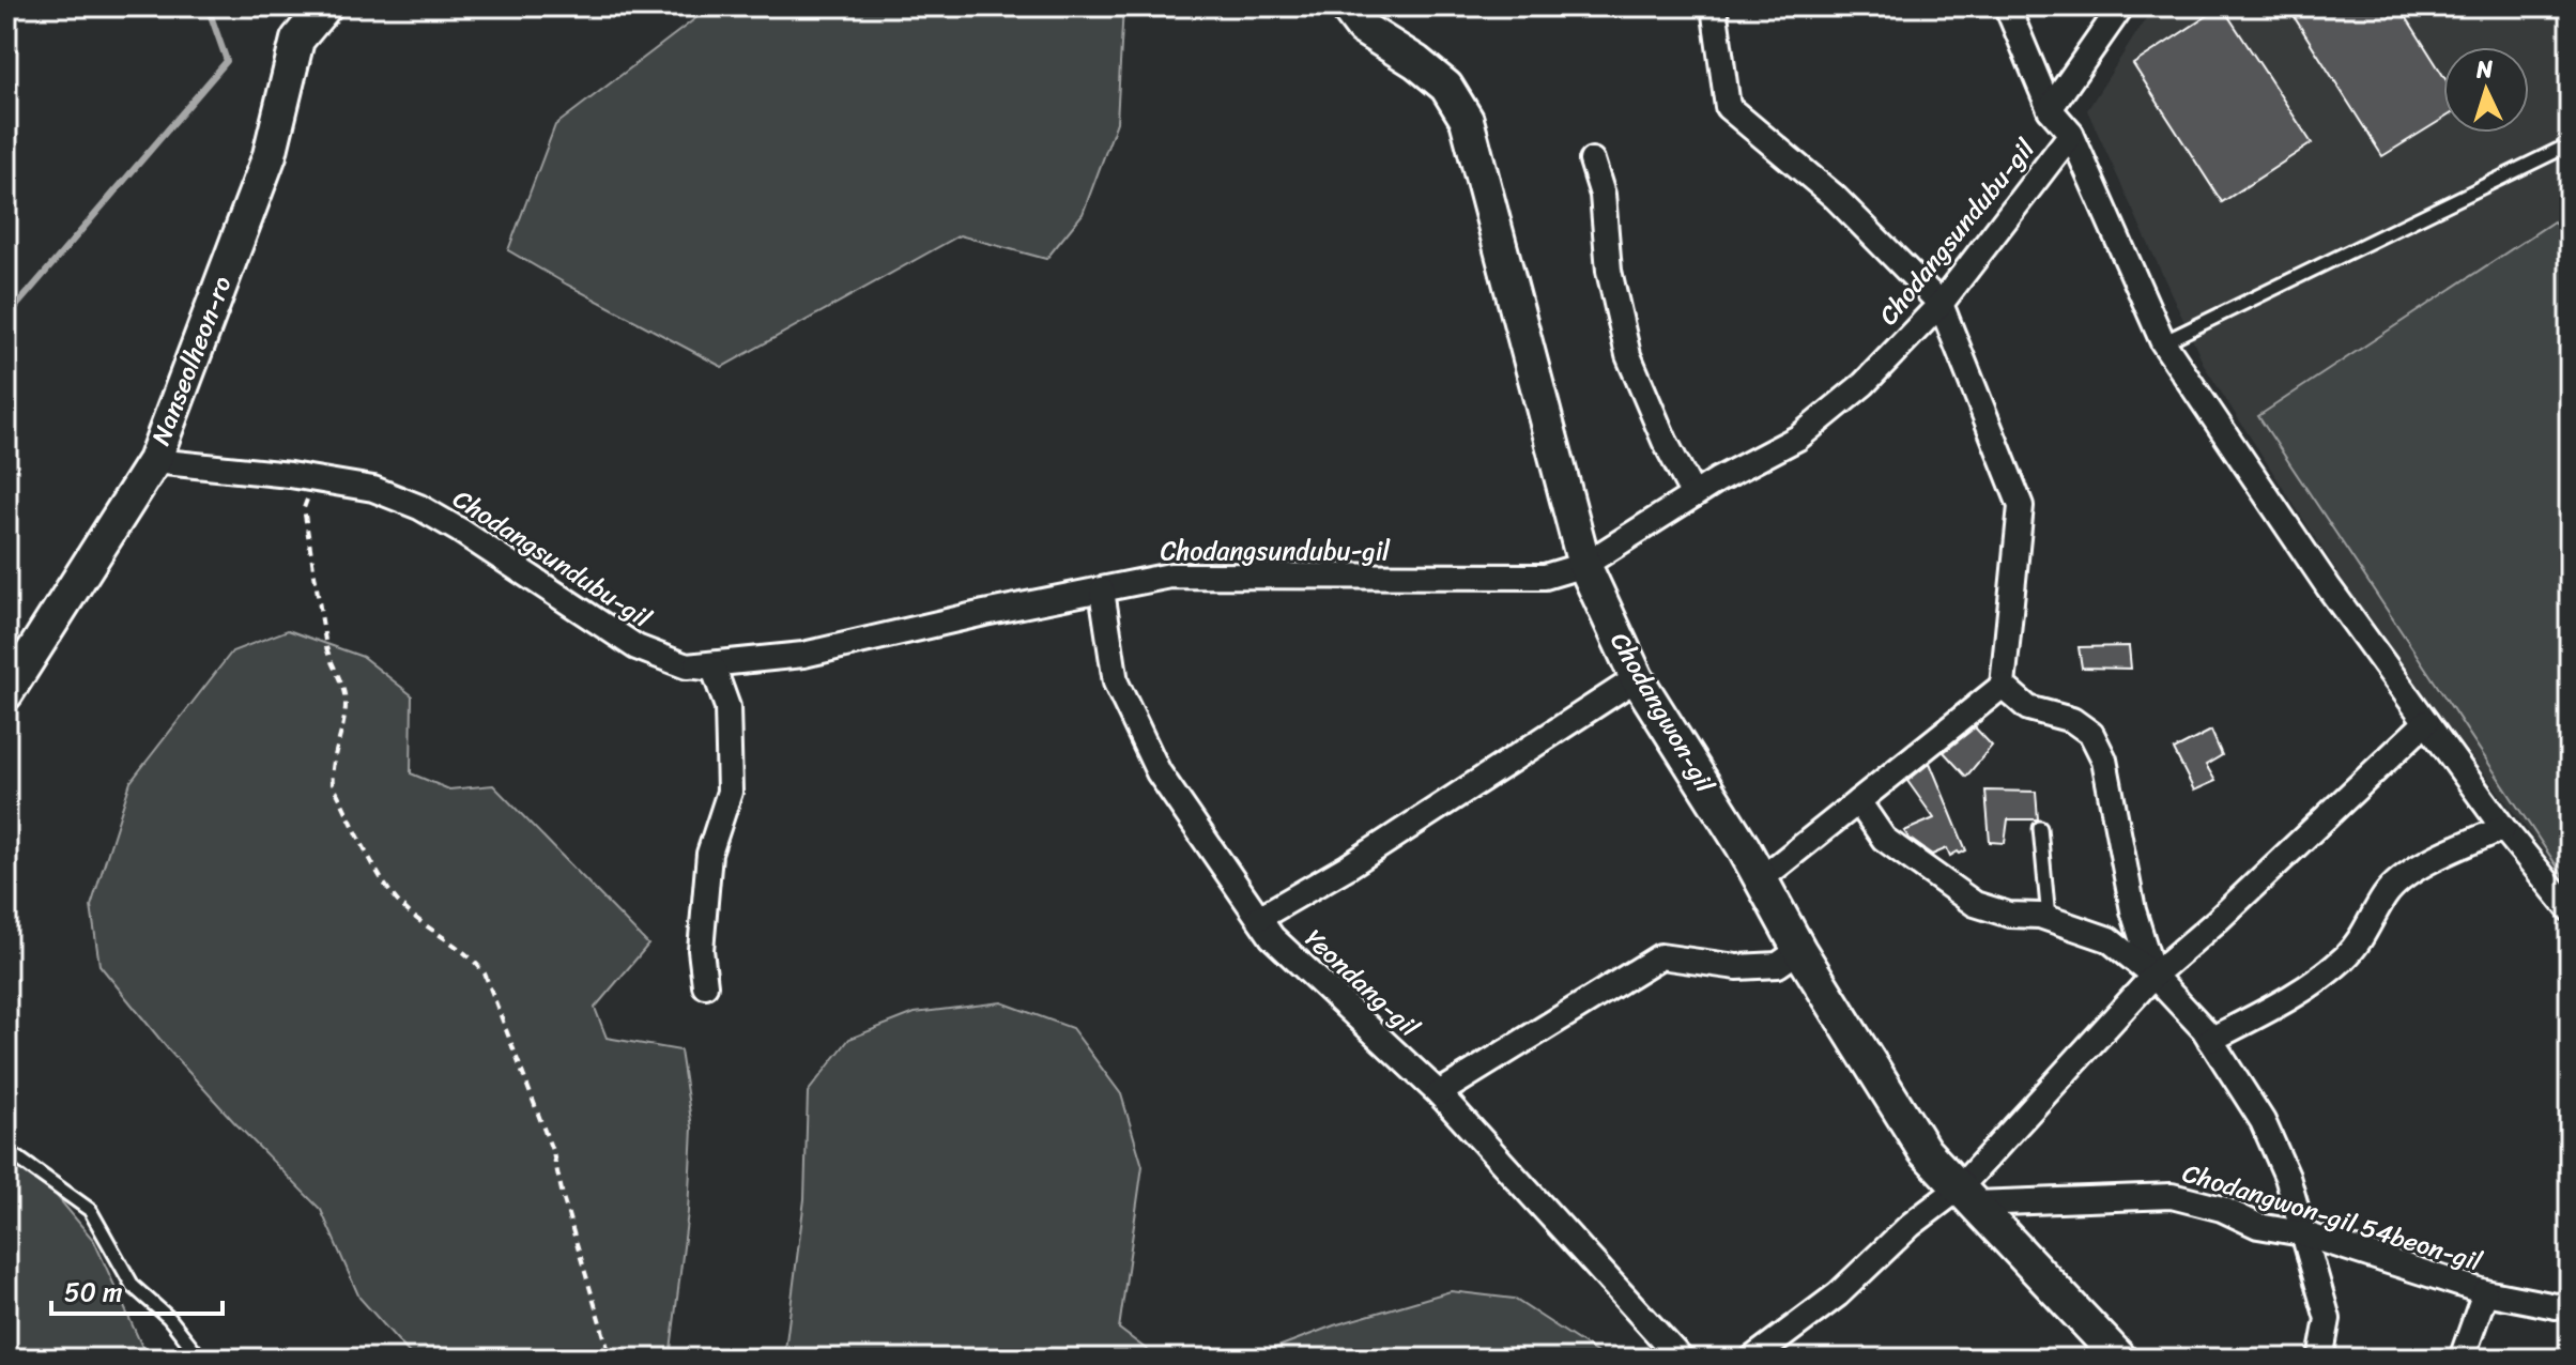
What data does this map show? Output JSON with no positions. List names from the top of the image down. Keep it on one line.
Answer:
{"streets":{"street":["Chodangsundubu-gil","Nanseolheon-ro","Chodangwon-gil","Yeondang-gil","Chodangwon-gil 54beon-gil"]},"crossings":[["Chodangsundubu-gil","Nanseolheon-ro"],["Chodangsundubu-gil","Chodangwon-gil"],["Chodangsundubu-gil","Yeondang-gil"],["Chodangwon-gil","Chodangwon-gil 54beon-gil"]],"scale_bar":"50 m","north":"top"}
